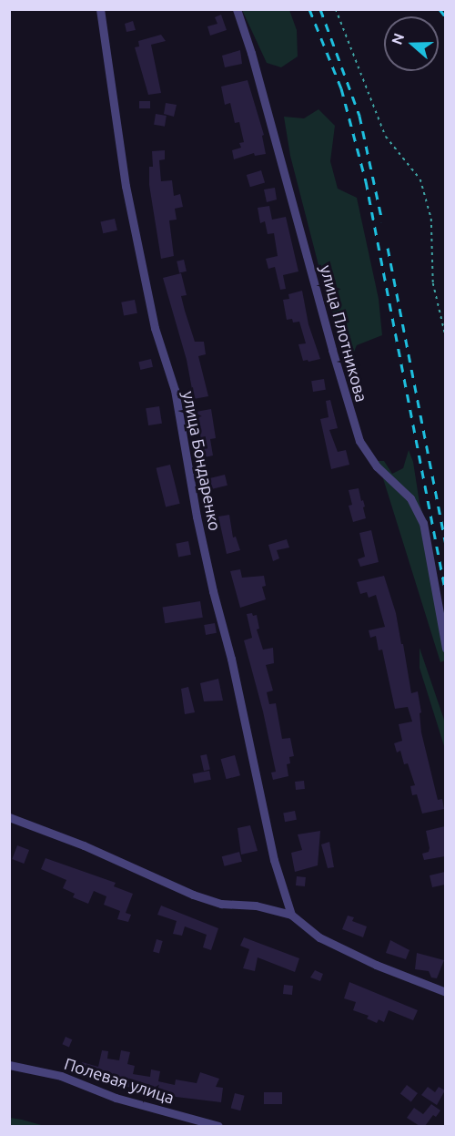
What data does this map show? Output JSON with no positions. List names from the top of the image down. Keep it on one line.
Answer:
{"streets":{"street":["улица Плотникова","улица Бондаренко","Полевая улица"]},"north":"left"}
